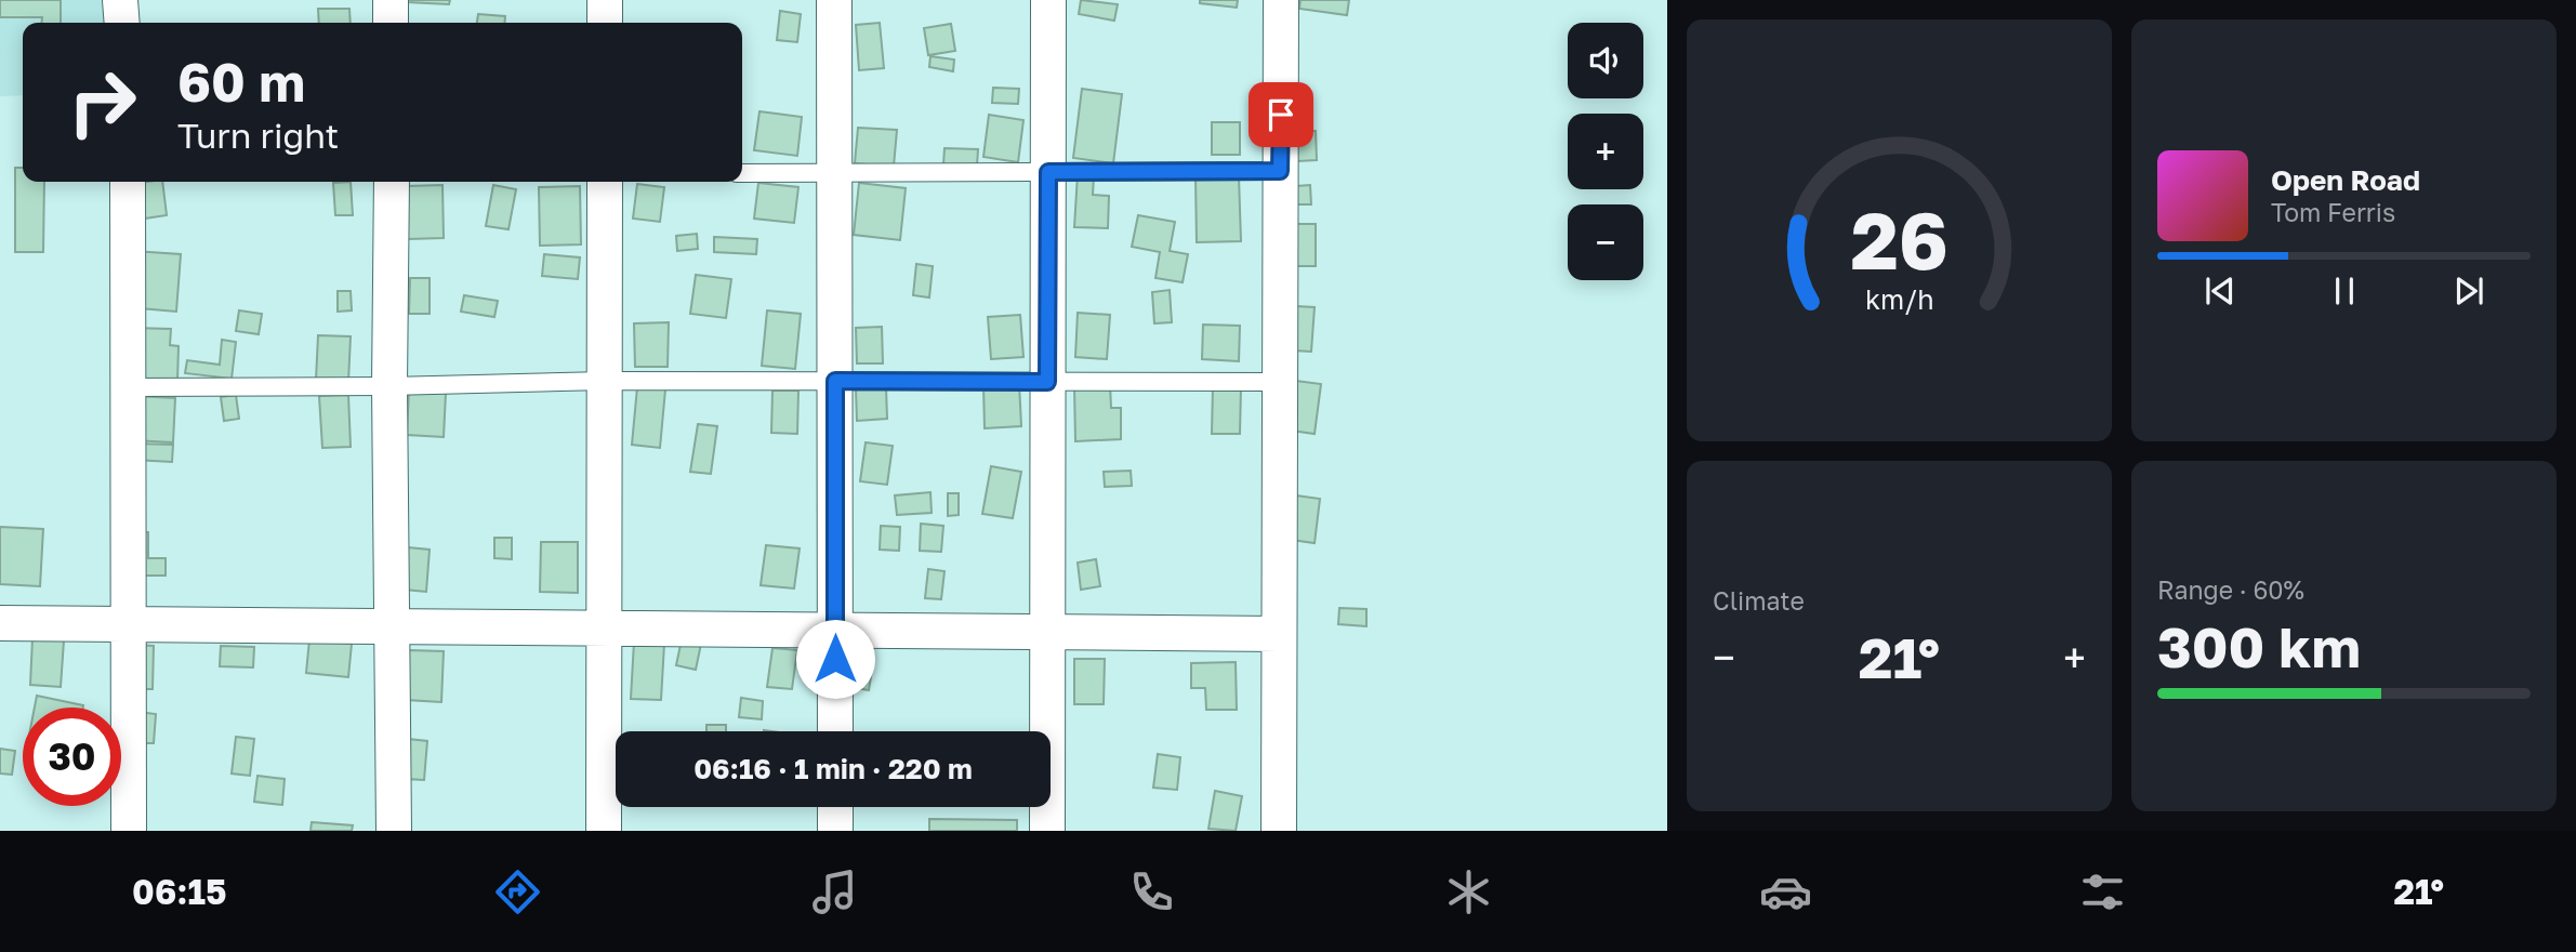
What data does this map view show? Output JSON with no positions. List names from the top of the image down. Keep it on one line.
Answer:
{"page":{"map_buttons":["+","−"],"turn":["60 m","Turn right"],"song":["Open Road","Tom Ferris"],"tile":["Climate",["Range · 60%","300 km"]],"heat":["−","21°","+"],"limit":"30","trip":"06:16 · 1 min · 220 m","tabs":["06:15","21°"],"gauge":["26","km/h"]}}
